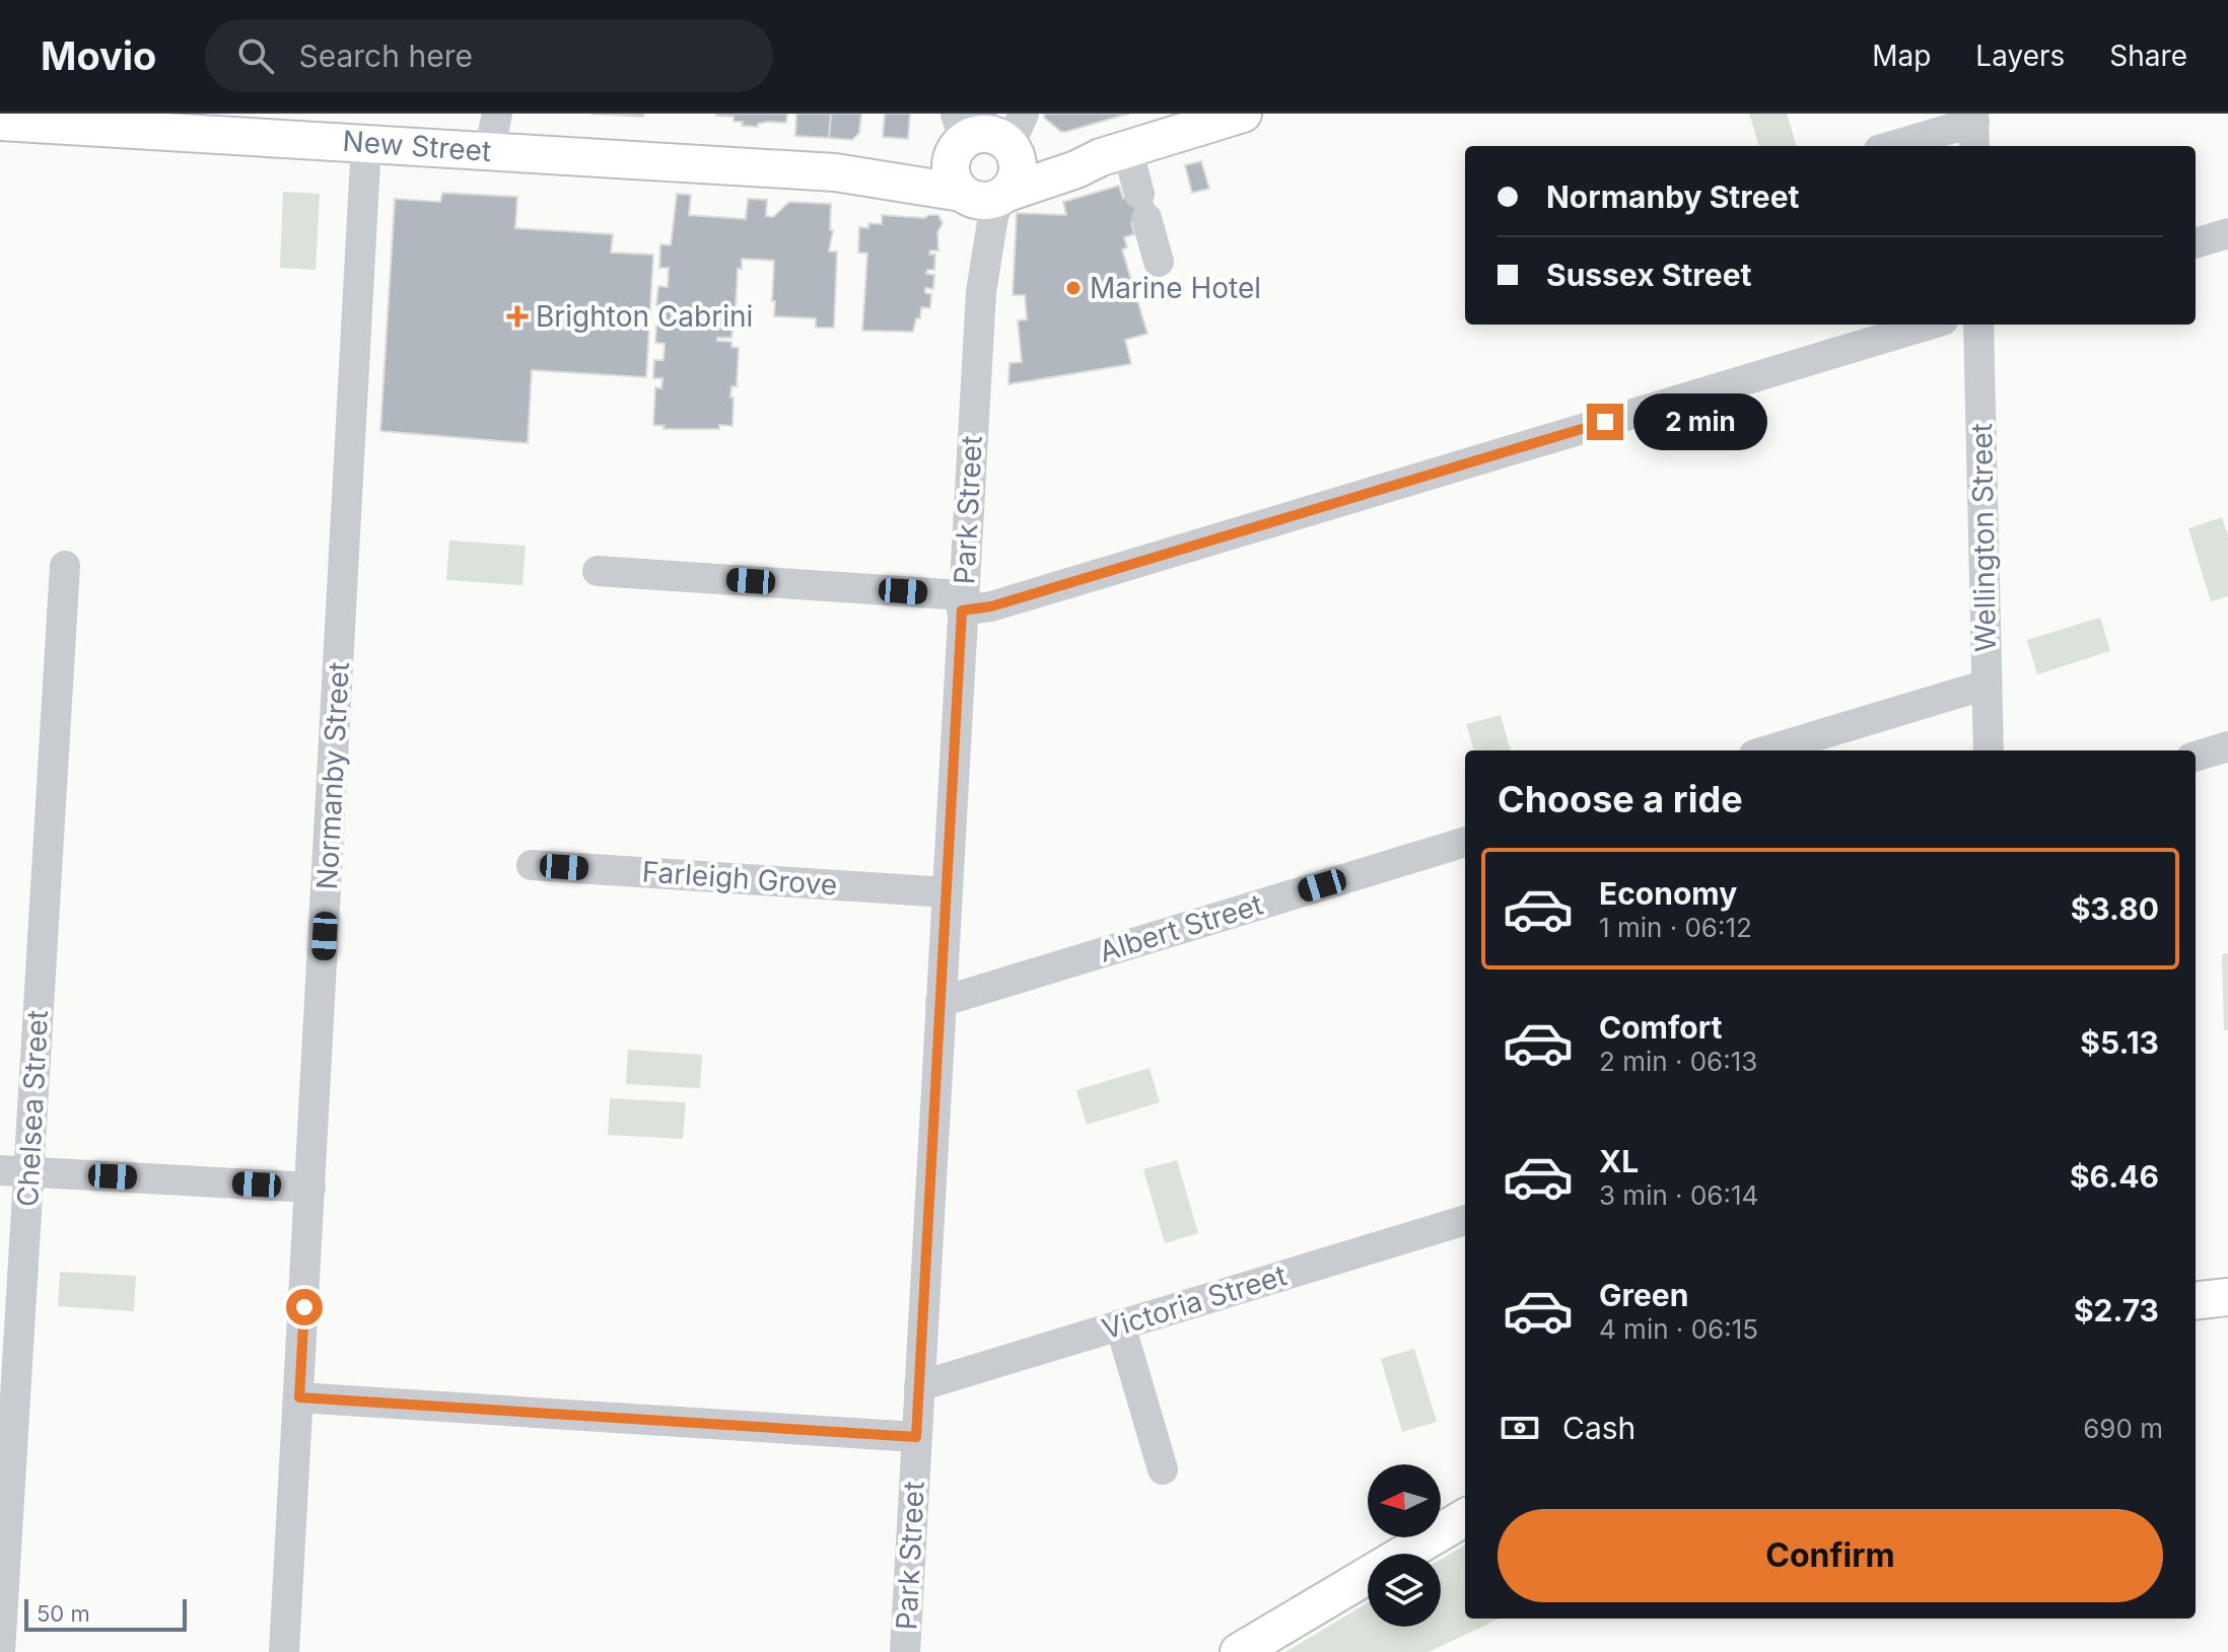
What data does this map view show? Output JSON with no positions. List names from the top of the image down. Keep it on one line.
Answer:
{"streets":{"main road":["New Street"],"street":["Park Street","Wellington Street","Normanby Street","Farleigh Grove","Albert Street","Chelsea Street","Victoria Street"]},"crossings":[["New Street","Park Street"],["New Street","Normanby Street"],["Park Street","Farleigh Grove"],["Park Street","Albert Street"],["Park Street","Victoria Street"]],"places":{"other":["Marine Hotel"],"health":["Brighton Cabrini"]},"scale_bar":"50 m","north":"left","page":{"header":"Movio","search":"Search here","nav":["Map","Layers","Share"],"banner":["Normanby Street","Sussex Street"],"bubble":"2 min","heading":"Choose a ride","list":[{"name":"Economy","note":"1 min · 06:12","value":"$3.80"},{"name":"Comfort","note":"2 min · 06:13","value":"$5.13"},{"name":"XL","note":"3 min · 06:14","value":"$6.46"},{"name":"Green","note":"4 min · 06:15","value":"$2.73"}],"pay":["Cash","690 m"],"buttons":"Confirm","scale":"50 m"}}
